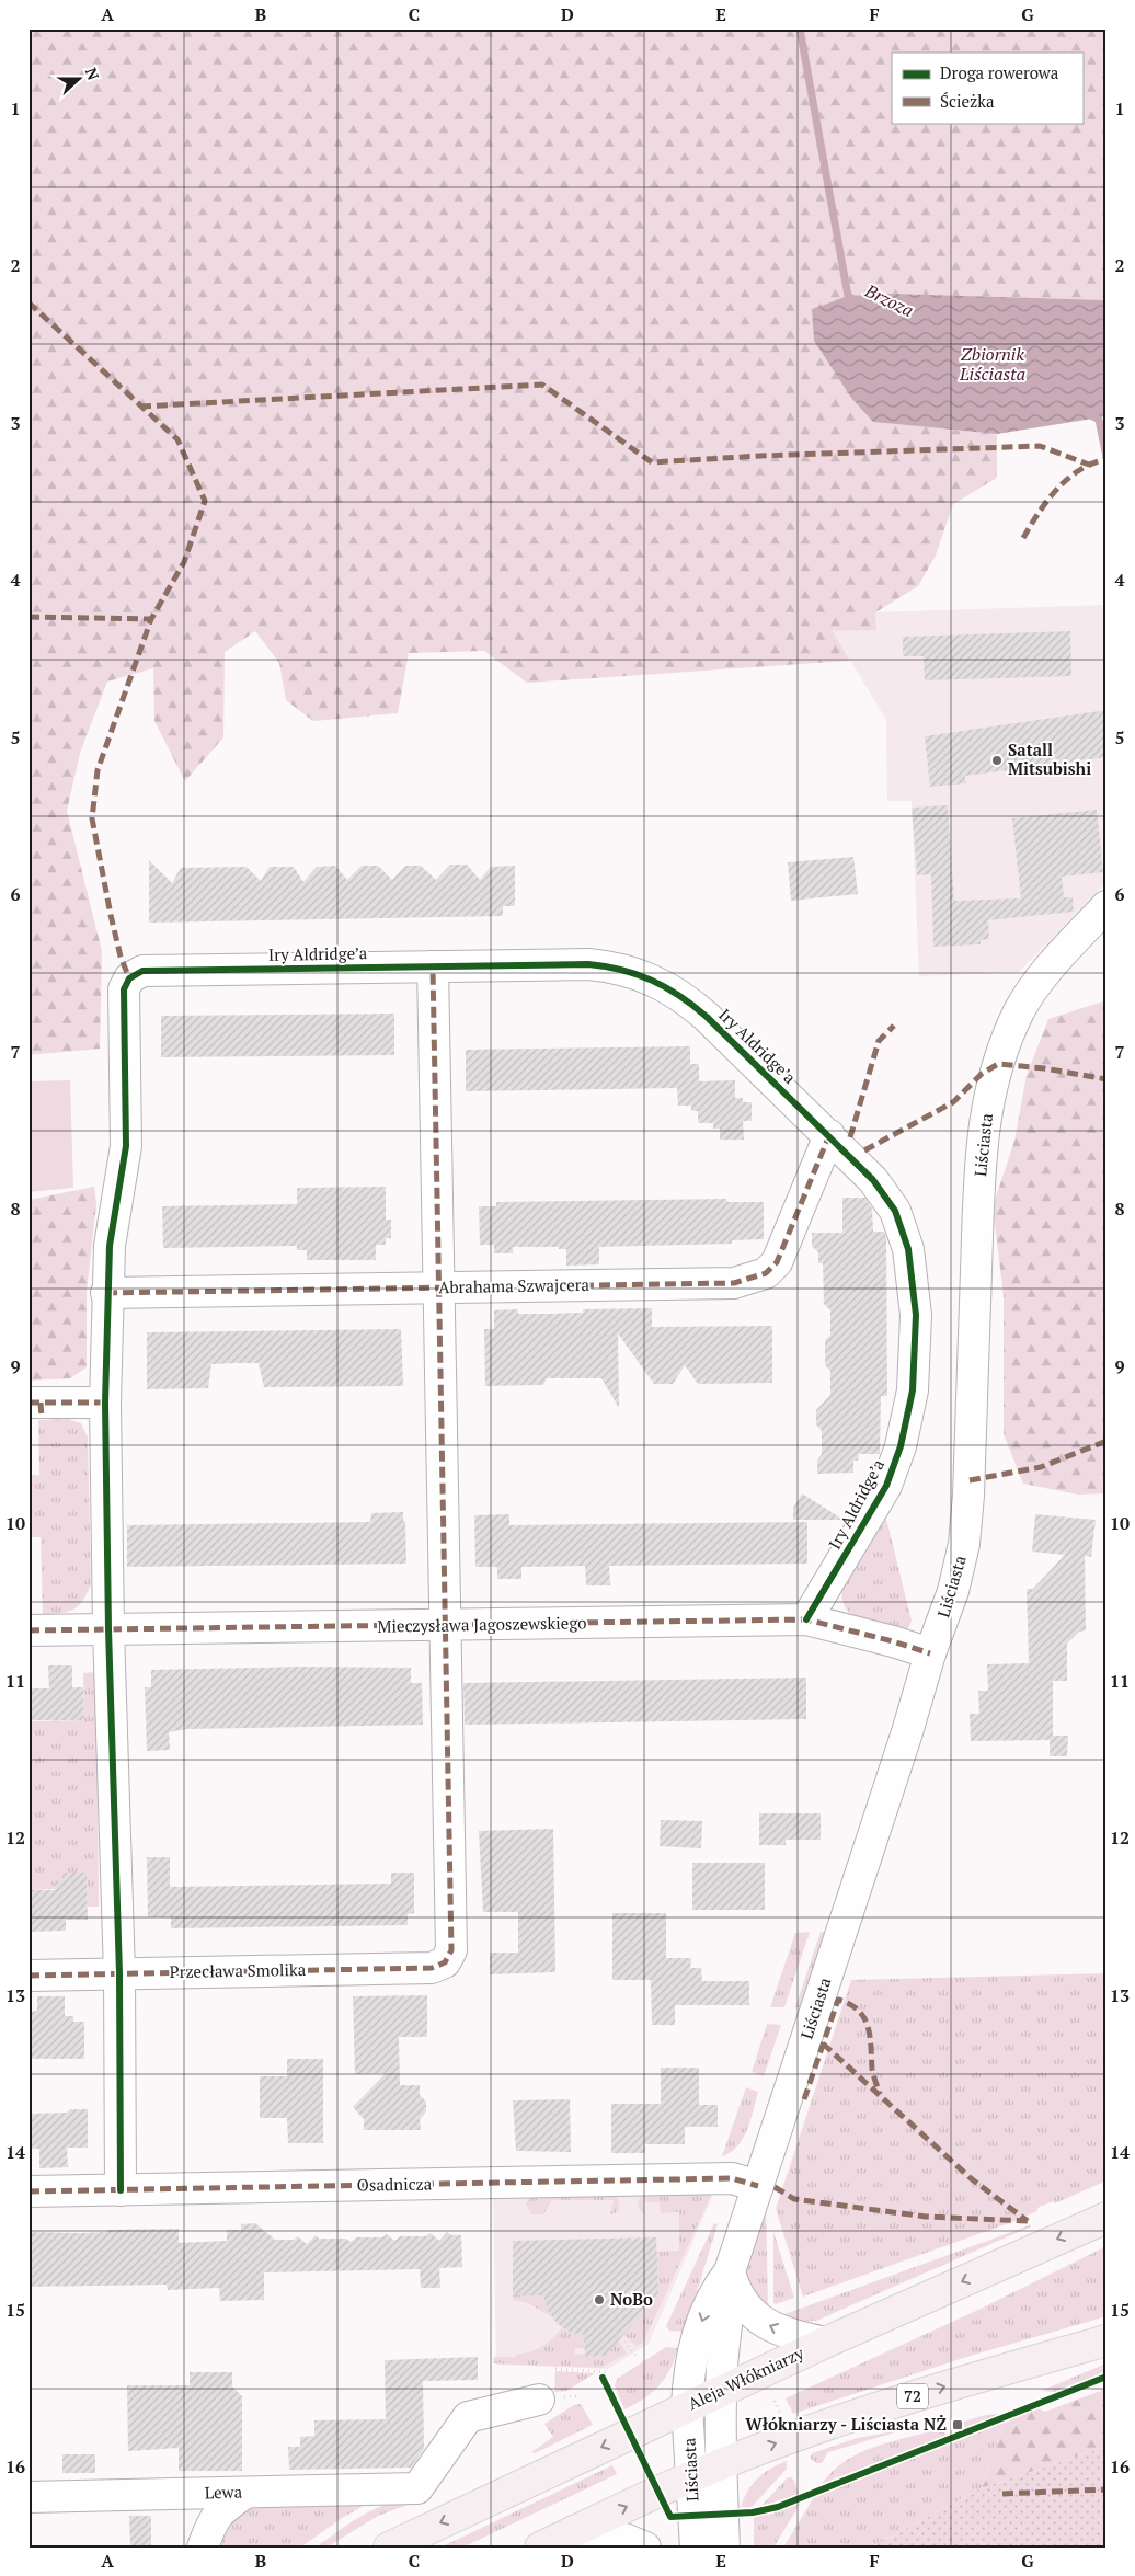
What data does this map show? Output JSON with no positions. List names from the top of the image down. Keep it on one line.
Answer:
{"streets":{"main road":["Aleja Włókniarzy","72"],"street":["Iry Aldridge’a","Liściasta","Abrahama Szwajcera","Mieczysława Jagoszewskiego","Przecława Smolika","Osadnicza","Lewa"]},"crossings":[["Iry Aldridge’a","Abrahama Szwajcera"],["Iry Aldridge’a","Mieczysława Jagoszewskiego"],["Liściasta","Mieczysława Jagoszewskiego"],["Liściasta","Osadnicza"],["Liściasta","Aleja Włókniarzy"],["Liściasta","72"],["Mieczysława Jagoszewskiego","Przecława Smolika"]],"water":["Brzoza","Zbiornik Liściasta"],"places":{"other":["Satall Mitsubishi","NoBo"],"transit":["Włókniarzy - Liściasta NŻ"]},"legend":["Droga rowerowa","Ścieżka"],"north":"right","grid":{"columns":["A","B","C","D","E","F","G"],"rows":["1","2","3","4","5","6","7","8","9","10","11","12","13","14","15","16"]}}
